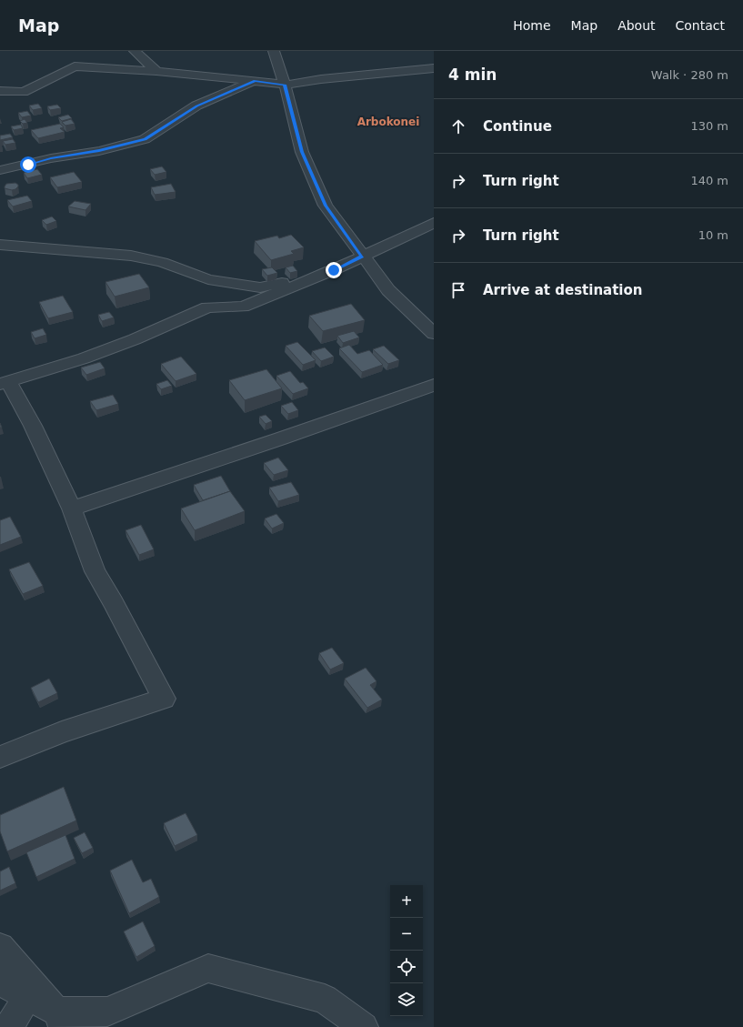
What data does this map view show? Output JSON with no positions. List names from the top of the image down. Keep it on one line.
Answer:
{"districts":["Arbokonei"],"page":{"header":"Map","nav":["Home","Map","About","Contact"],"heading":["4 min","Walk · 280 m"],"list":[["Continue","130 m"],["Turn right","140 m"],["Turn right","10 m"],"Arrive at destination"],"map_buttons":["+","−"]}}
